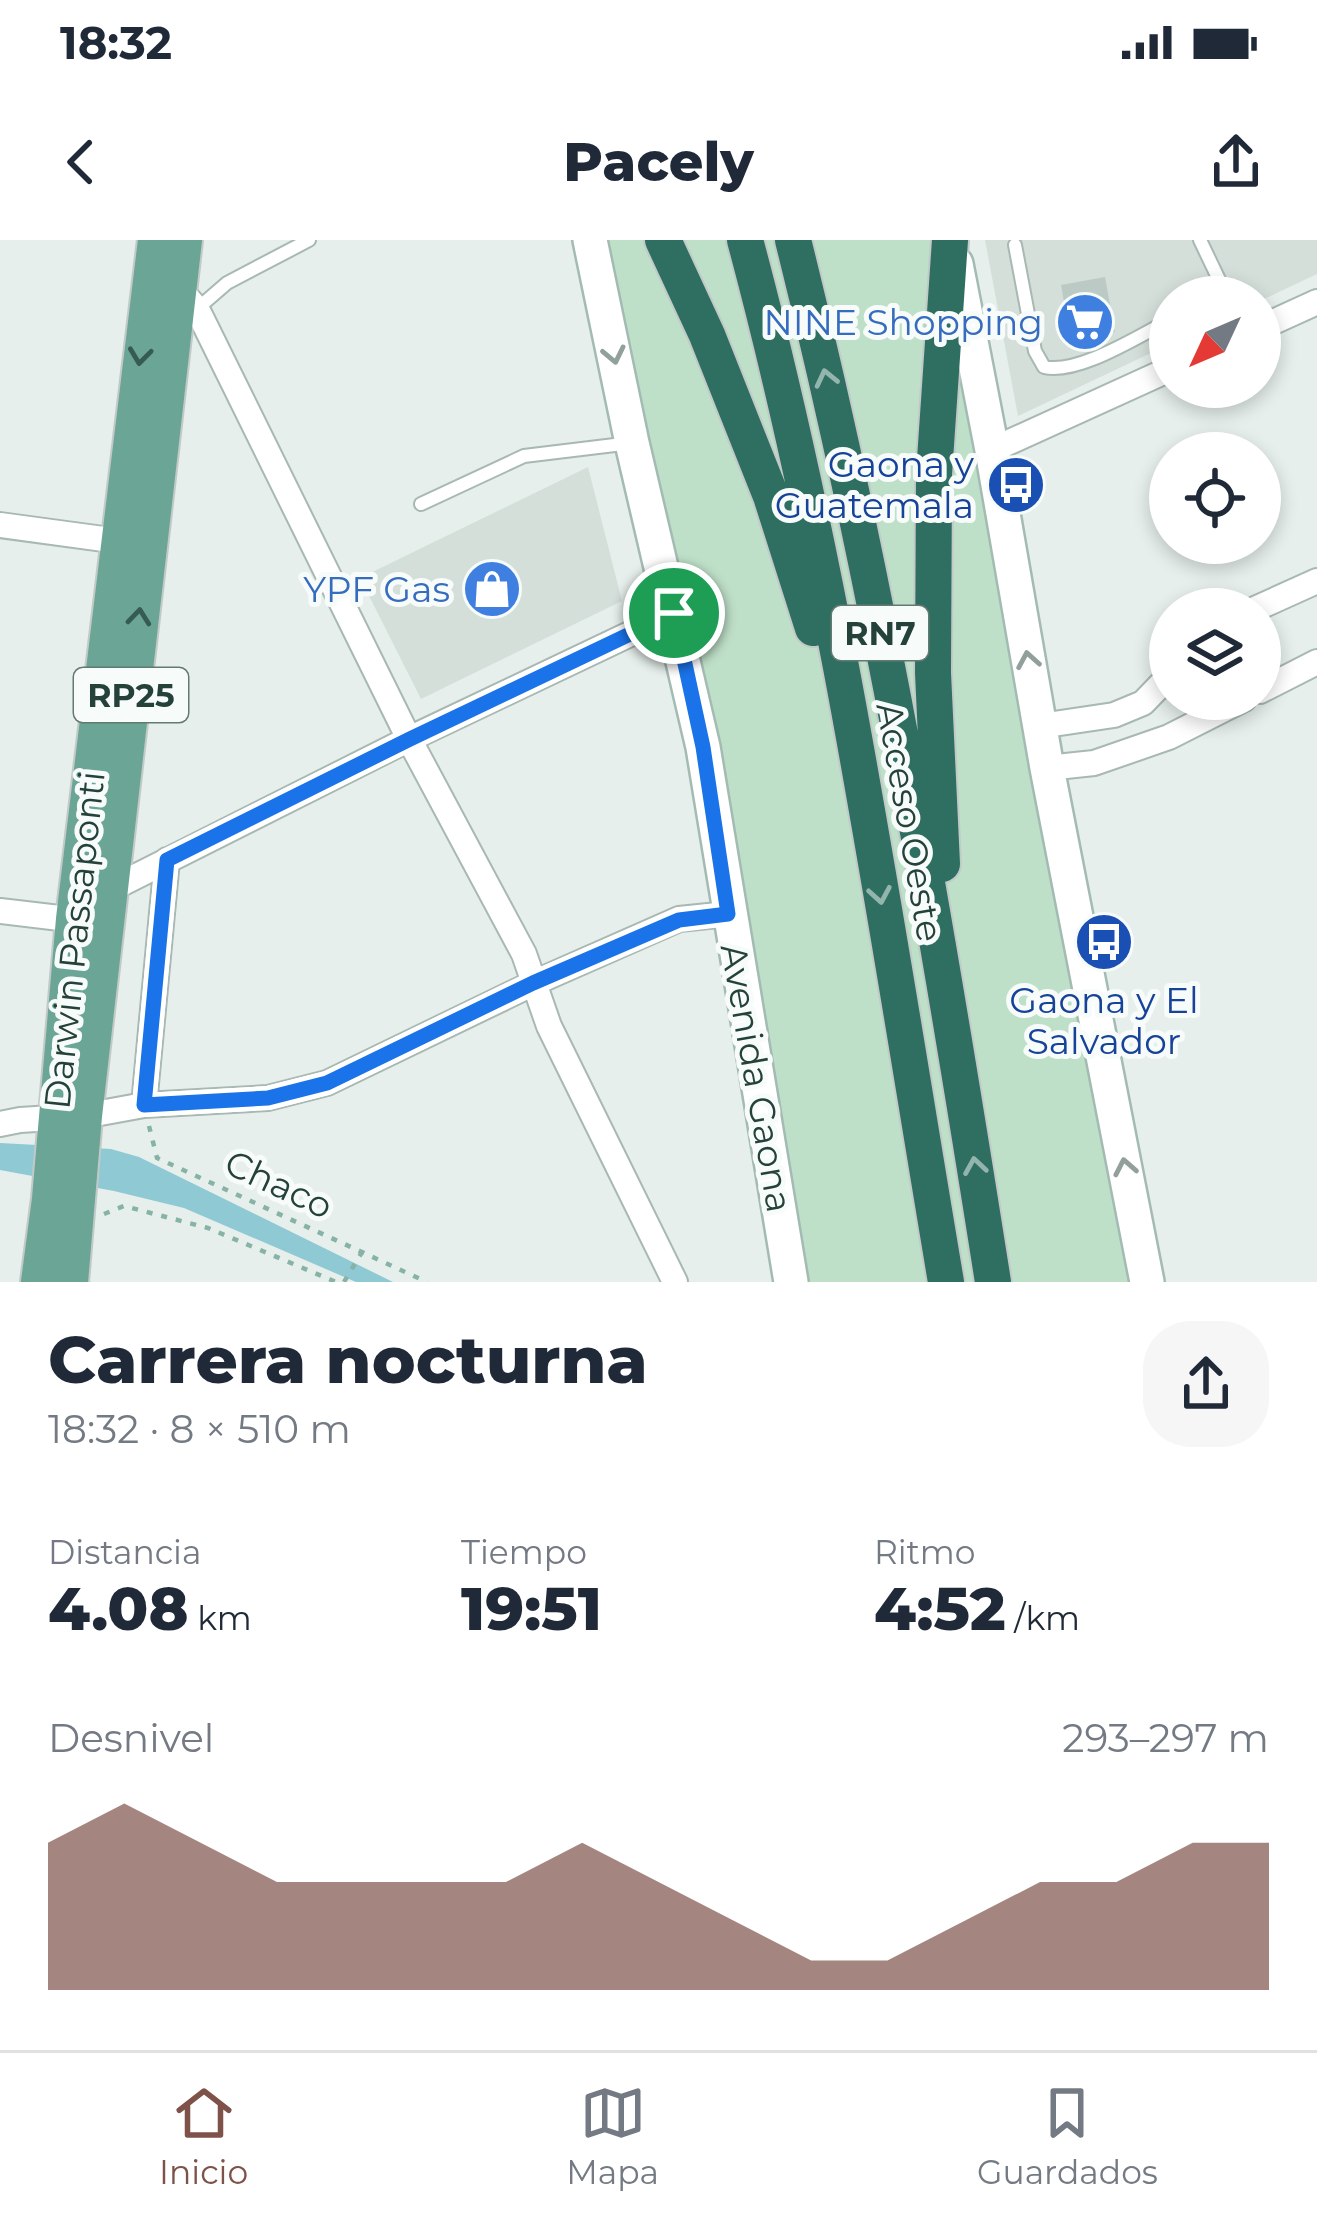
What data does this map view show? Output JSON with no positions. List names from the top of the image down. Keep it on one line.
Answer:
{"streets":{"highway":["RN7","Acceso Oeste"],"main road":["RP25","Darwin Passaponti"],"street":["Avenida Gaona"],"path":["Chaco"]},"places":{"supermarket":["NINE Shopping"],"bus stop":["Gaona y Guatemala","Gaona y El Salvador"],"shop":["YPF Gas"]},"north":"bottom left","page":{"status":"18:32","header":"Pacely","heading":["Carrera nocturna","18:32 · 8 × 510 m"],"stats":[["Distancia","4.08 km"],["Tiempo","19:51"],["Ritmo","4:52 /km"]],"chart":["Desnivel","293–297 m"],"tabs":["Inicio","Mapa","Guardados"]}}
